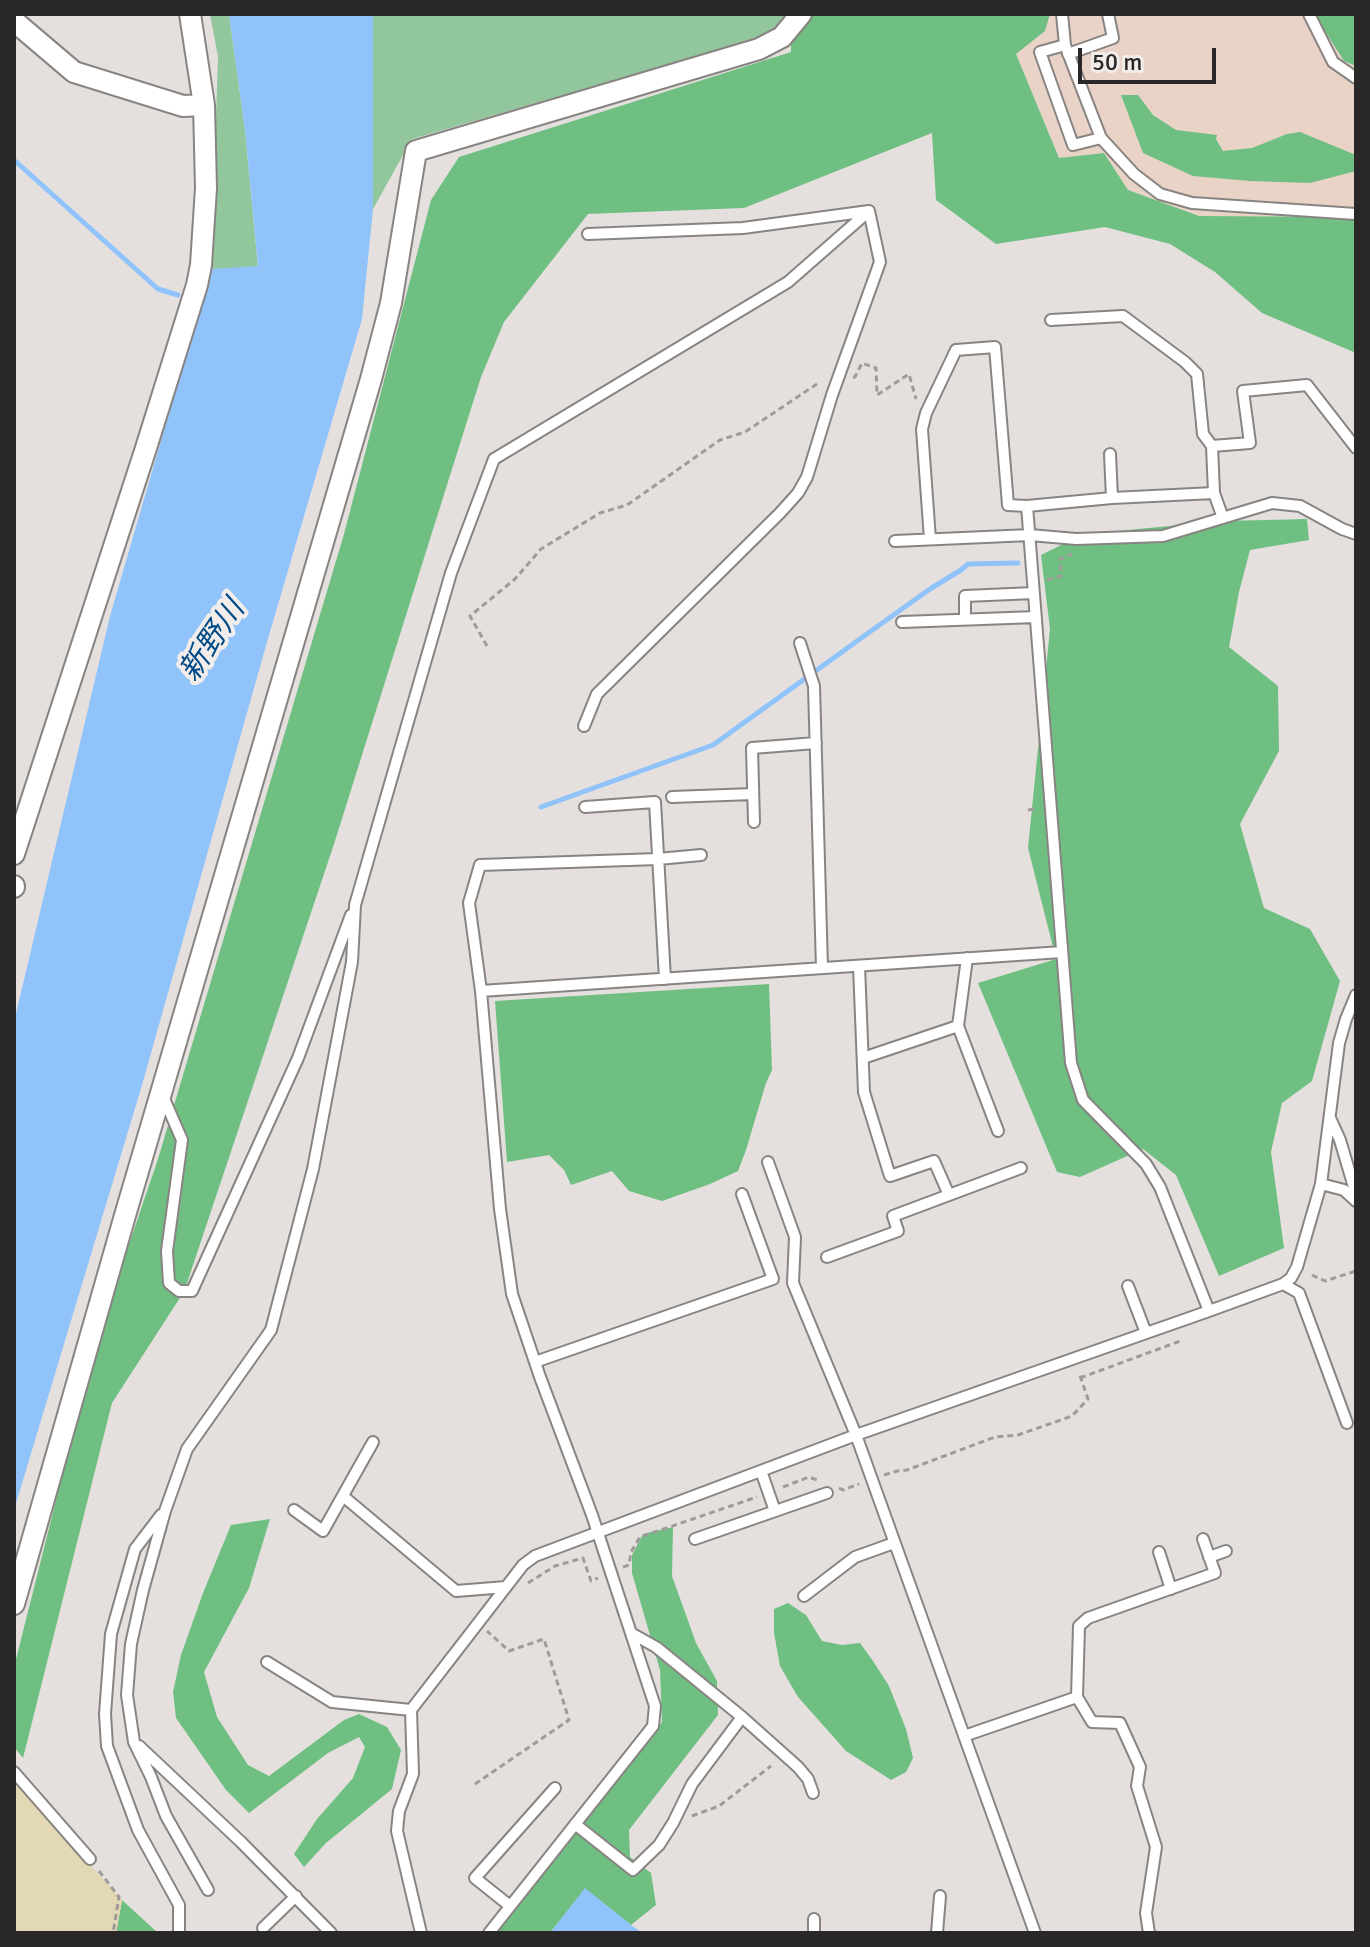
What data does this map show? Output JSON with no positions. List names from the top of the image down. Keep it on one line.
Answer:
{"water":["新野川"],"scale_bar":"50 m"}
